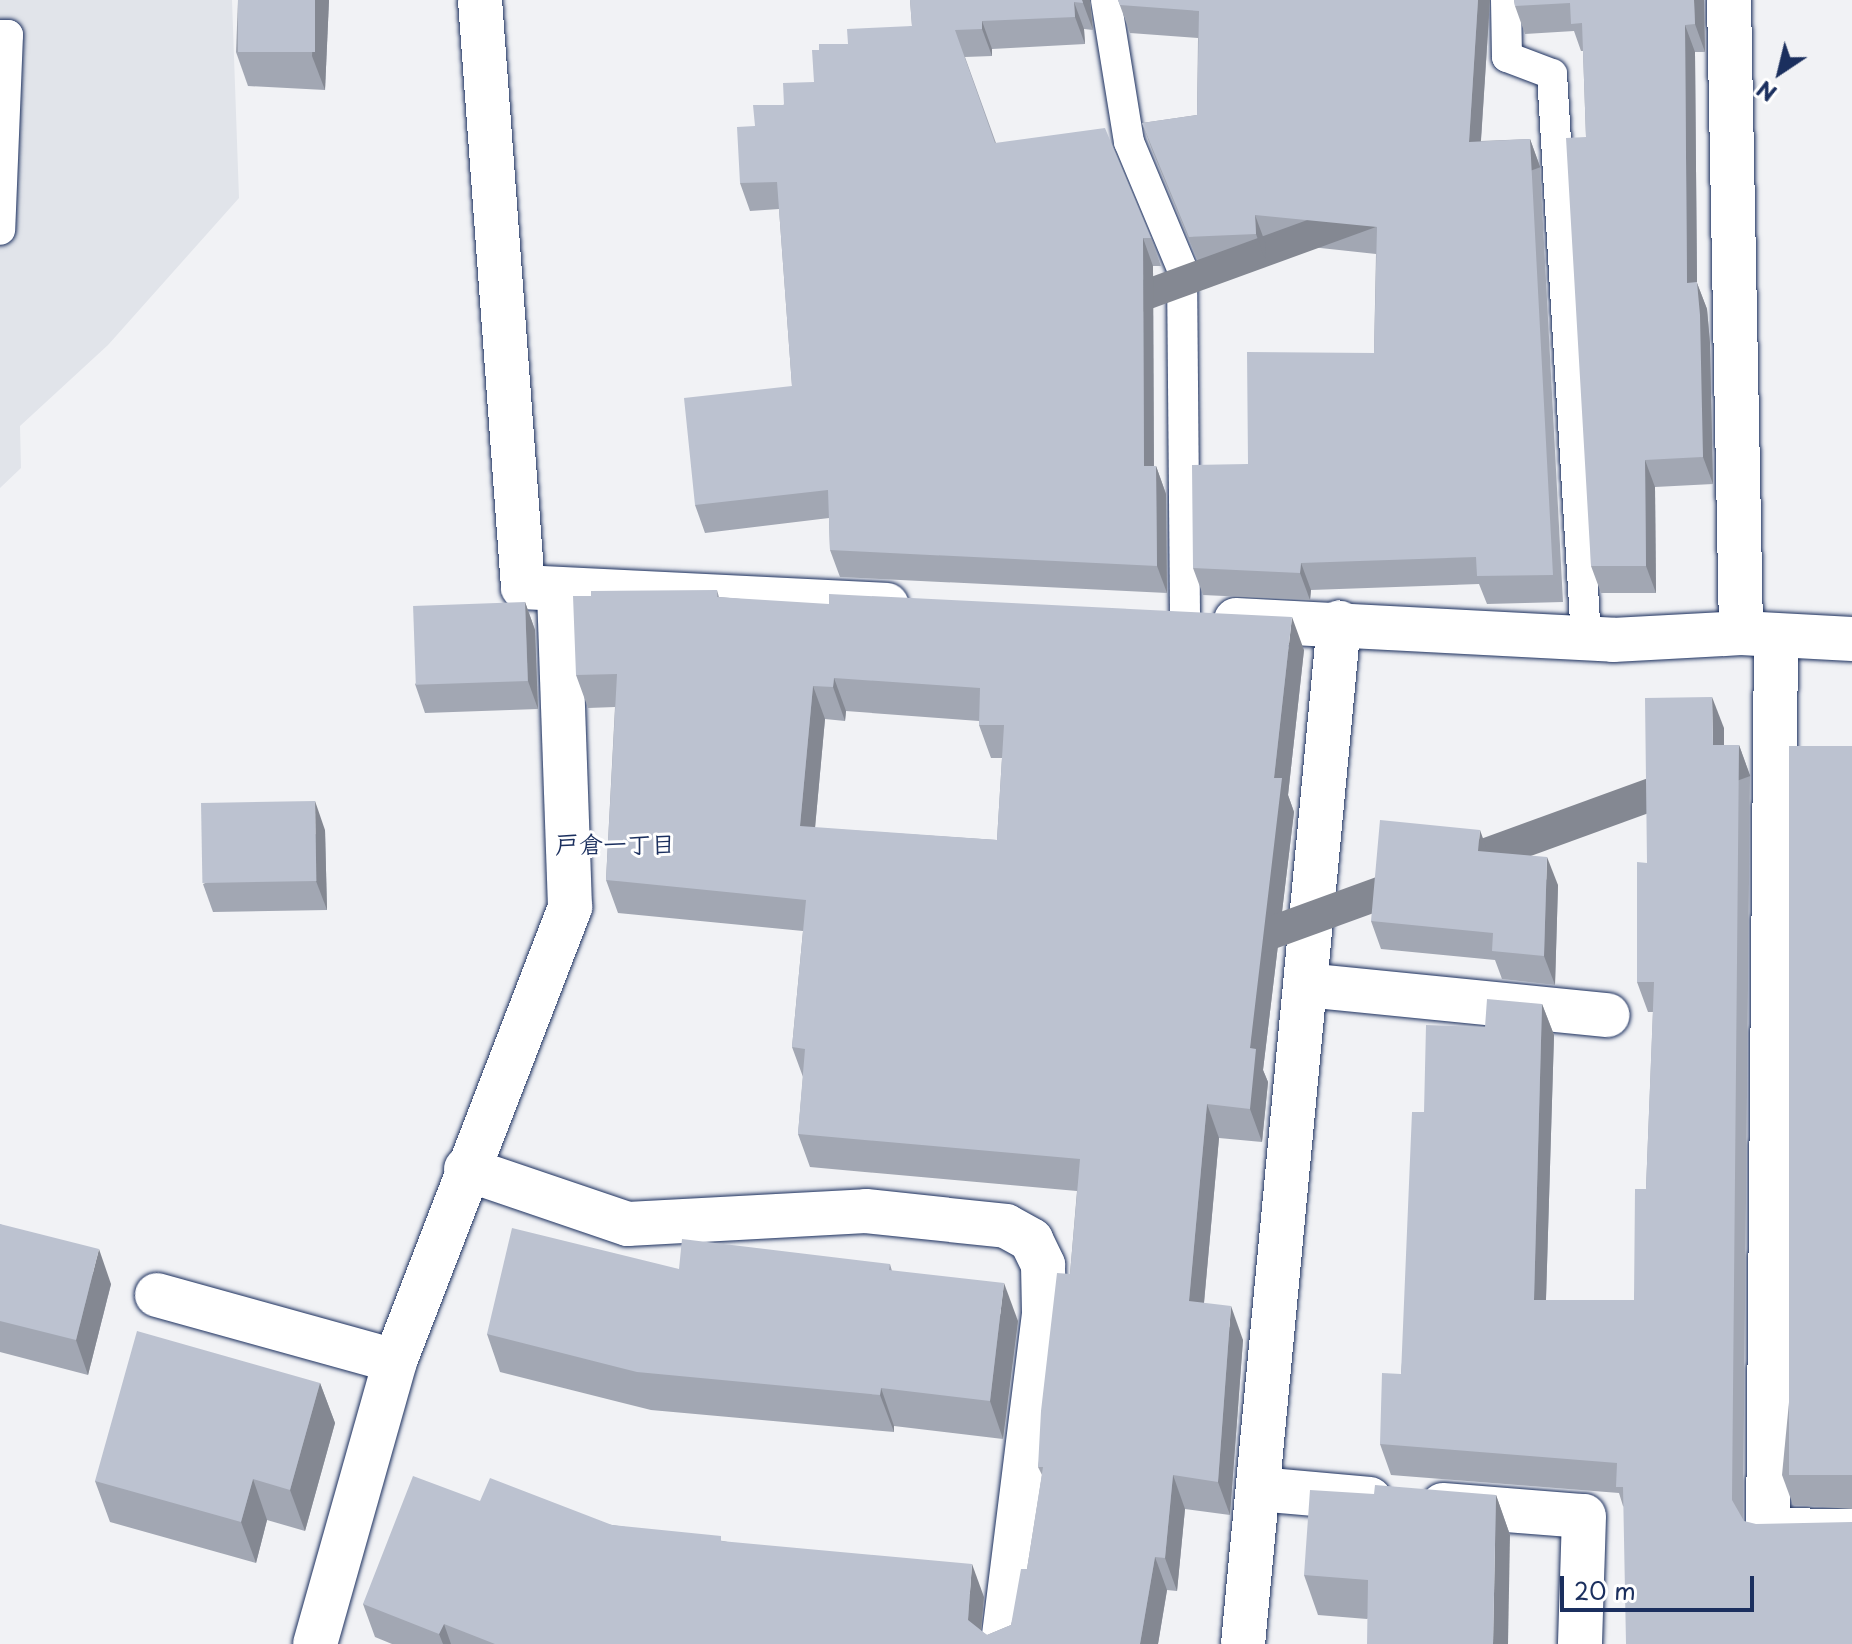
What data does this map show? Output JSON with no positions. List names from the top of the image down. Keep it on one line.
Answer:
{"districts":["戸倉一丁目"],"scale_bar":"20 m","north":"bottom left"}
